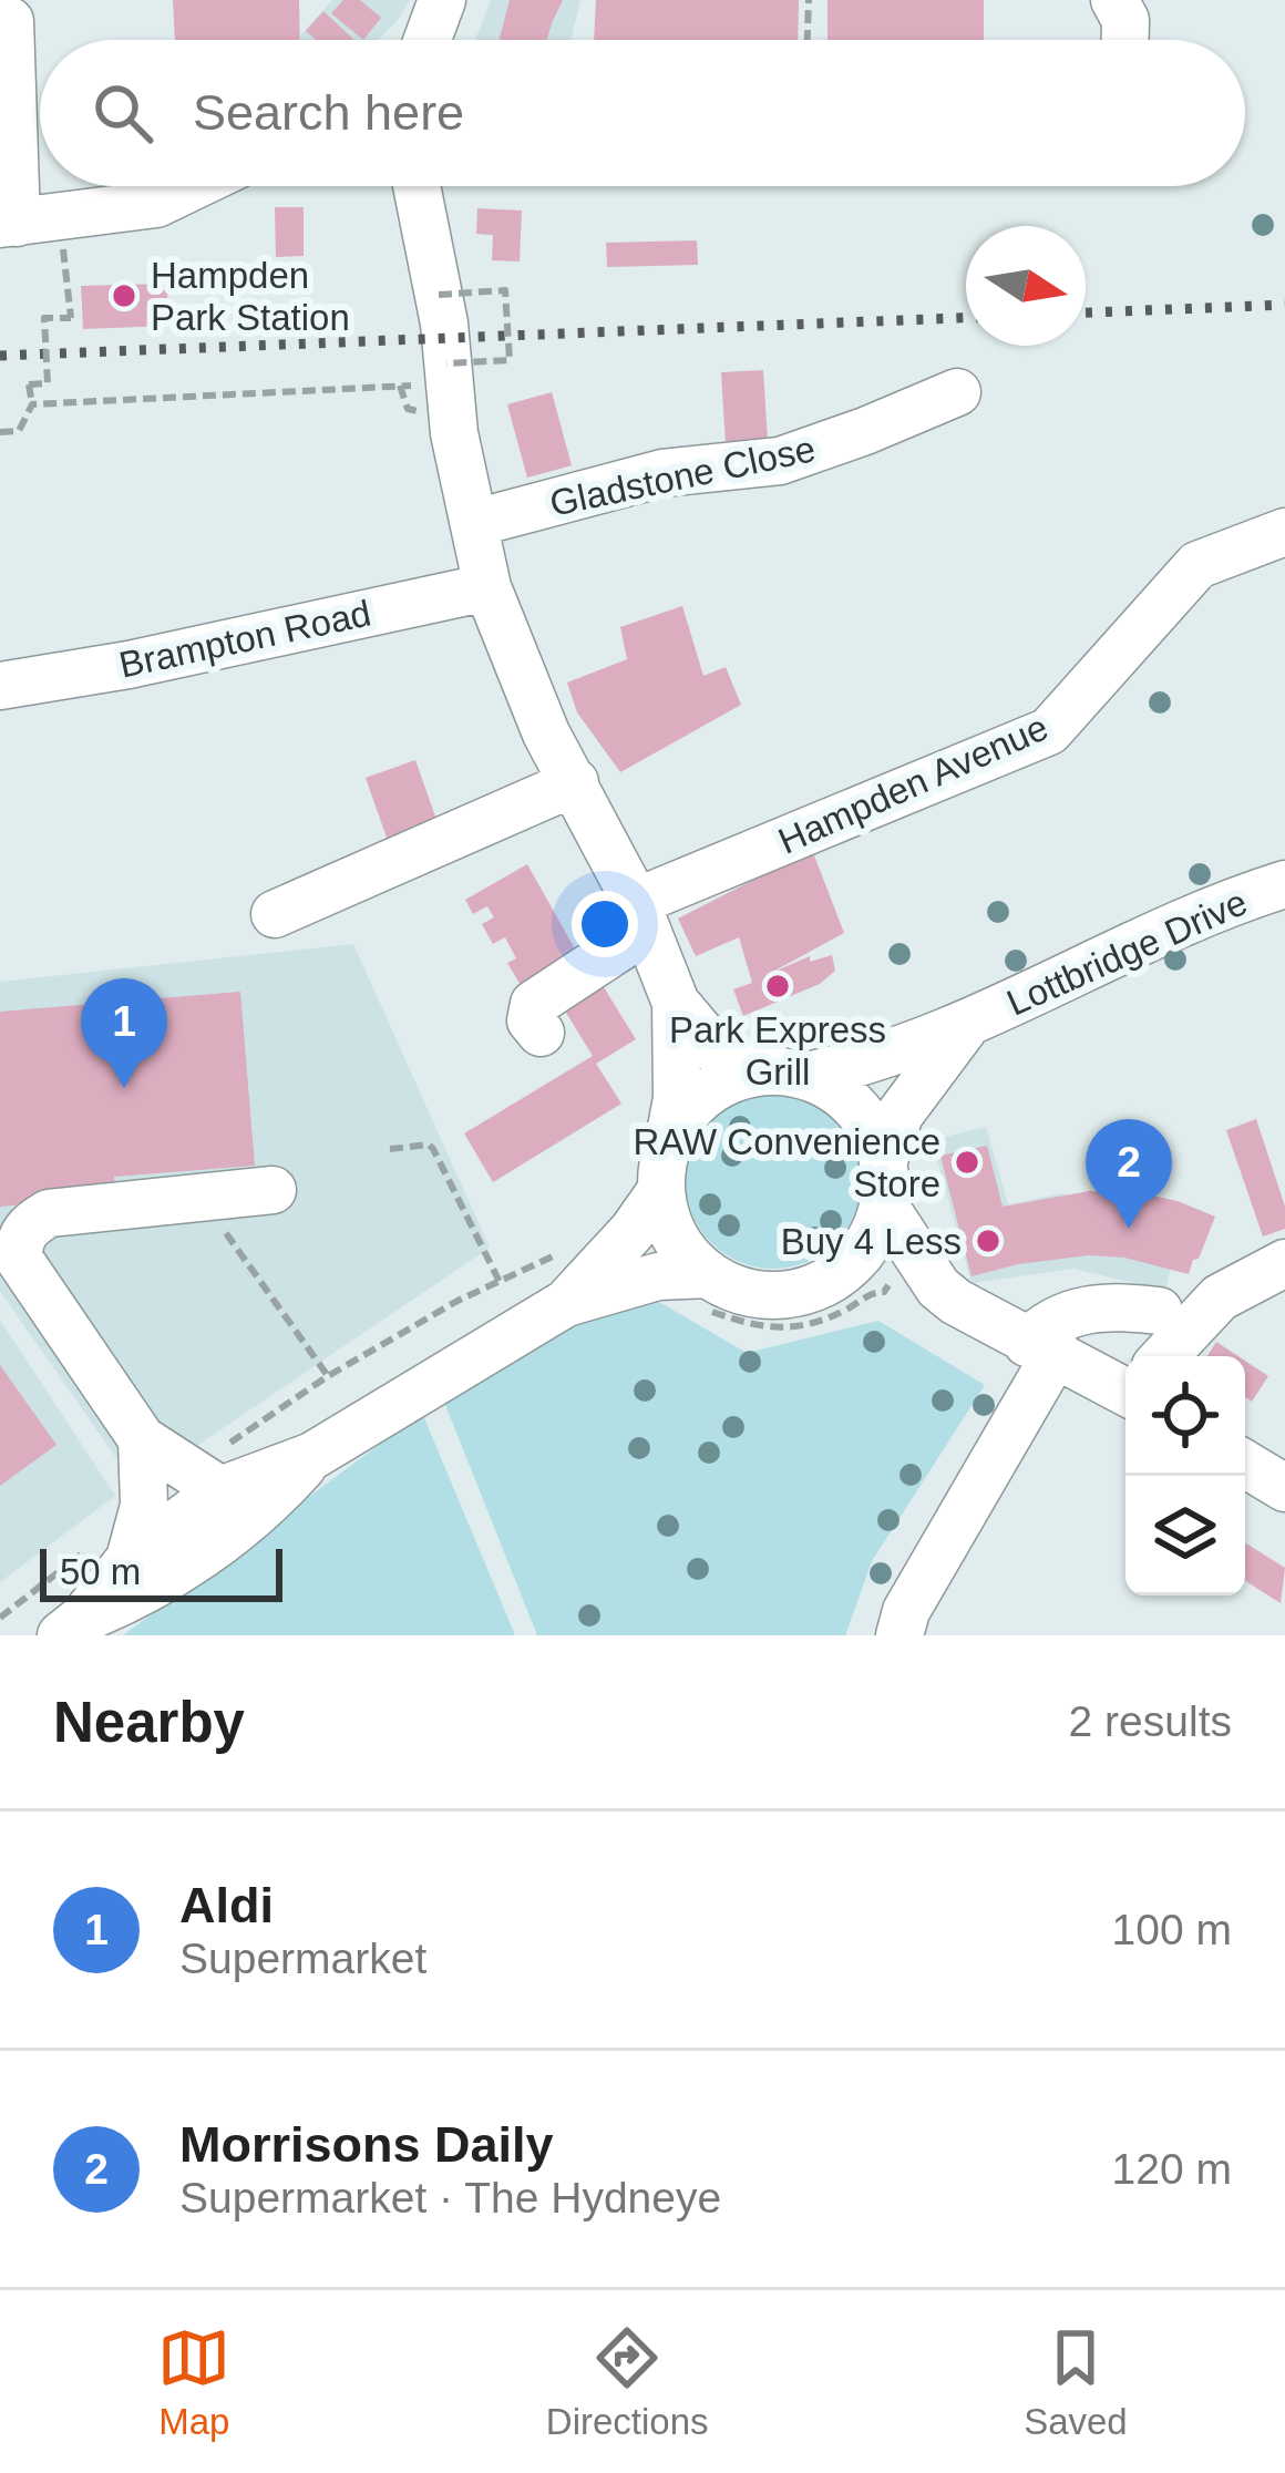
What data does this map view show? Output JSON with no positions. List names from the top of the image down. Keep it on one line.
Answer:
{"streets":{"street":["Gladstone Close","Brampton Road","Hampden Avenue","Lottbridge Drive"]},"places":["Hampden Park Station","Park Express Grill","RAW Convenience Store","Buy 4 Less"],"scale_bar":"50 m","north":"right","page":{"search":"Search here","pins":["1","2"],"scale":"50 m","heading":["Nearby","2 results"],"list":[{"mark":"1","name":"Aldi","note":"Supermarket","value":"100 m"},{"mark":"2","name":"Morrisons Daily","note":"Supermarket · The Hydneye","value":"120 m"}],"nav":["Map","Directions","Saved"]}}
